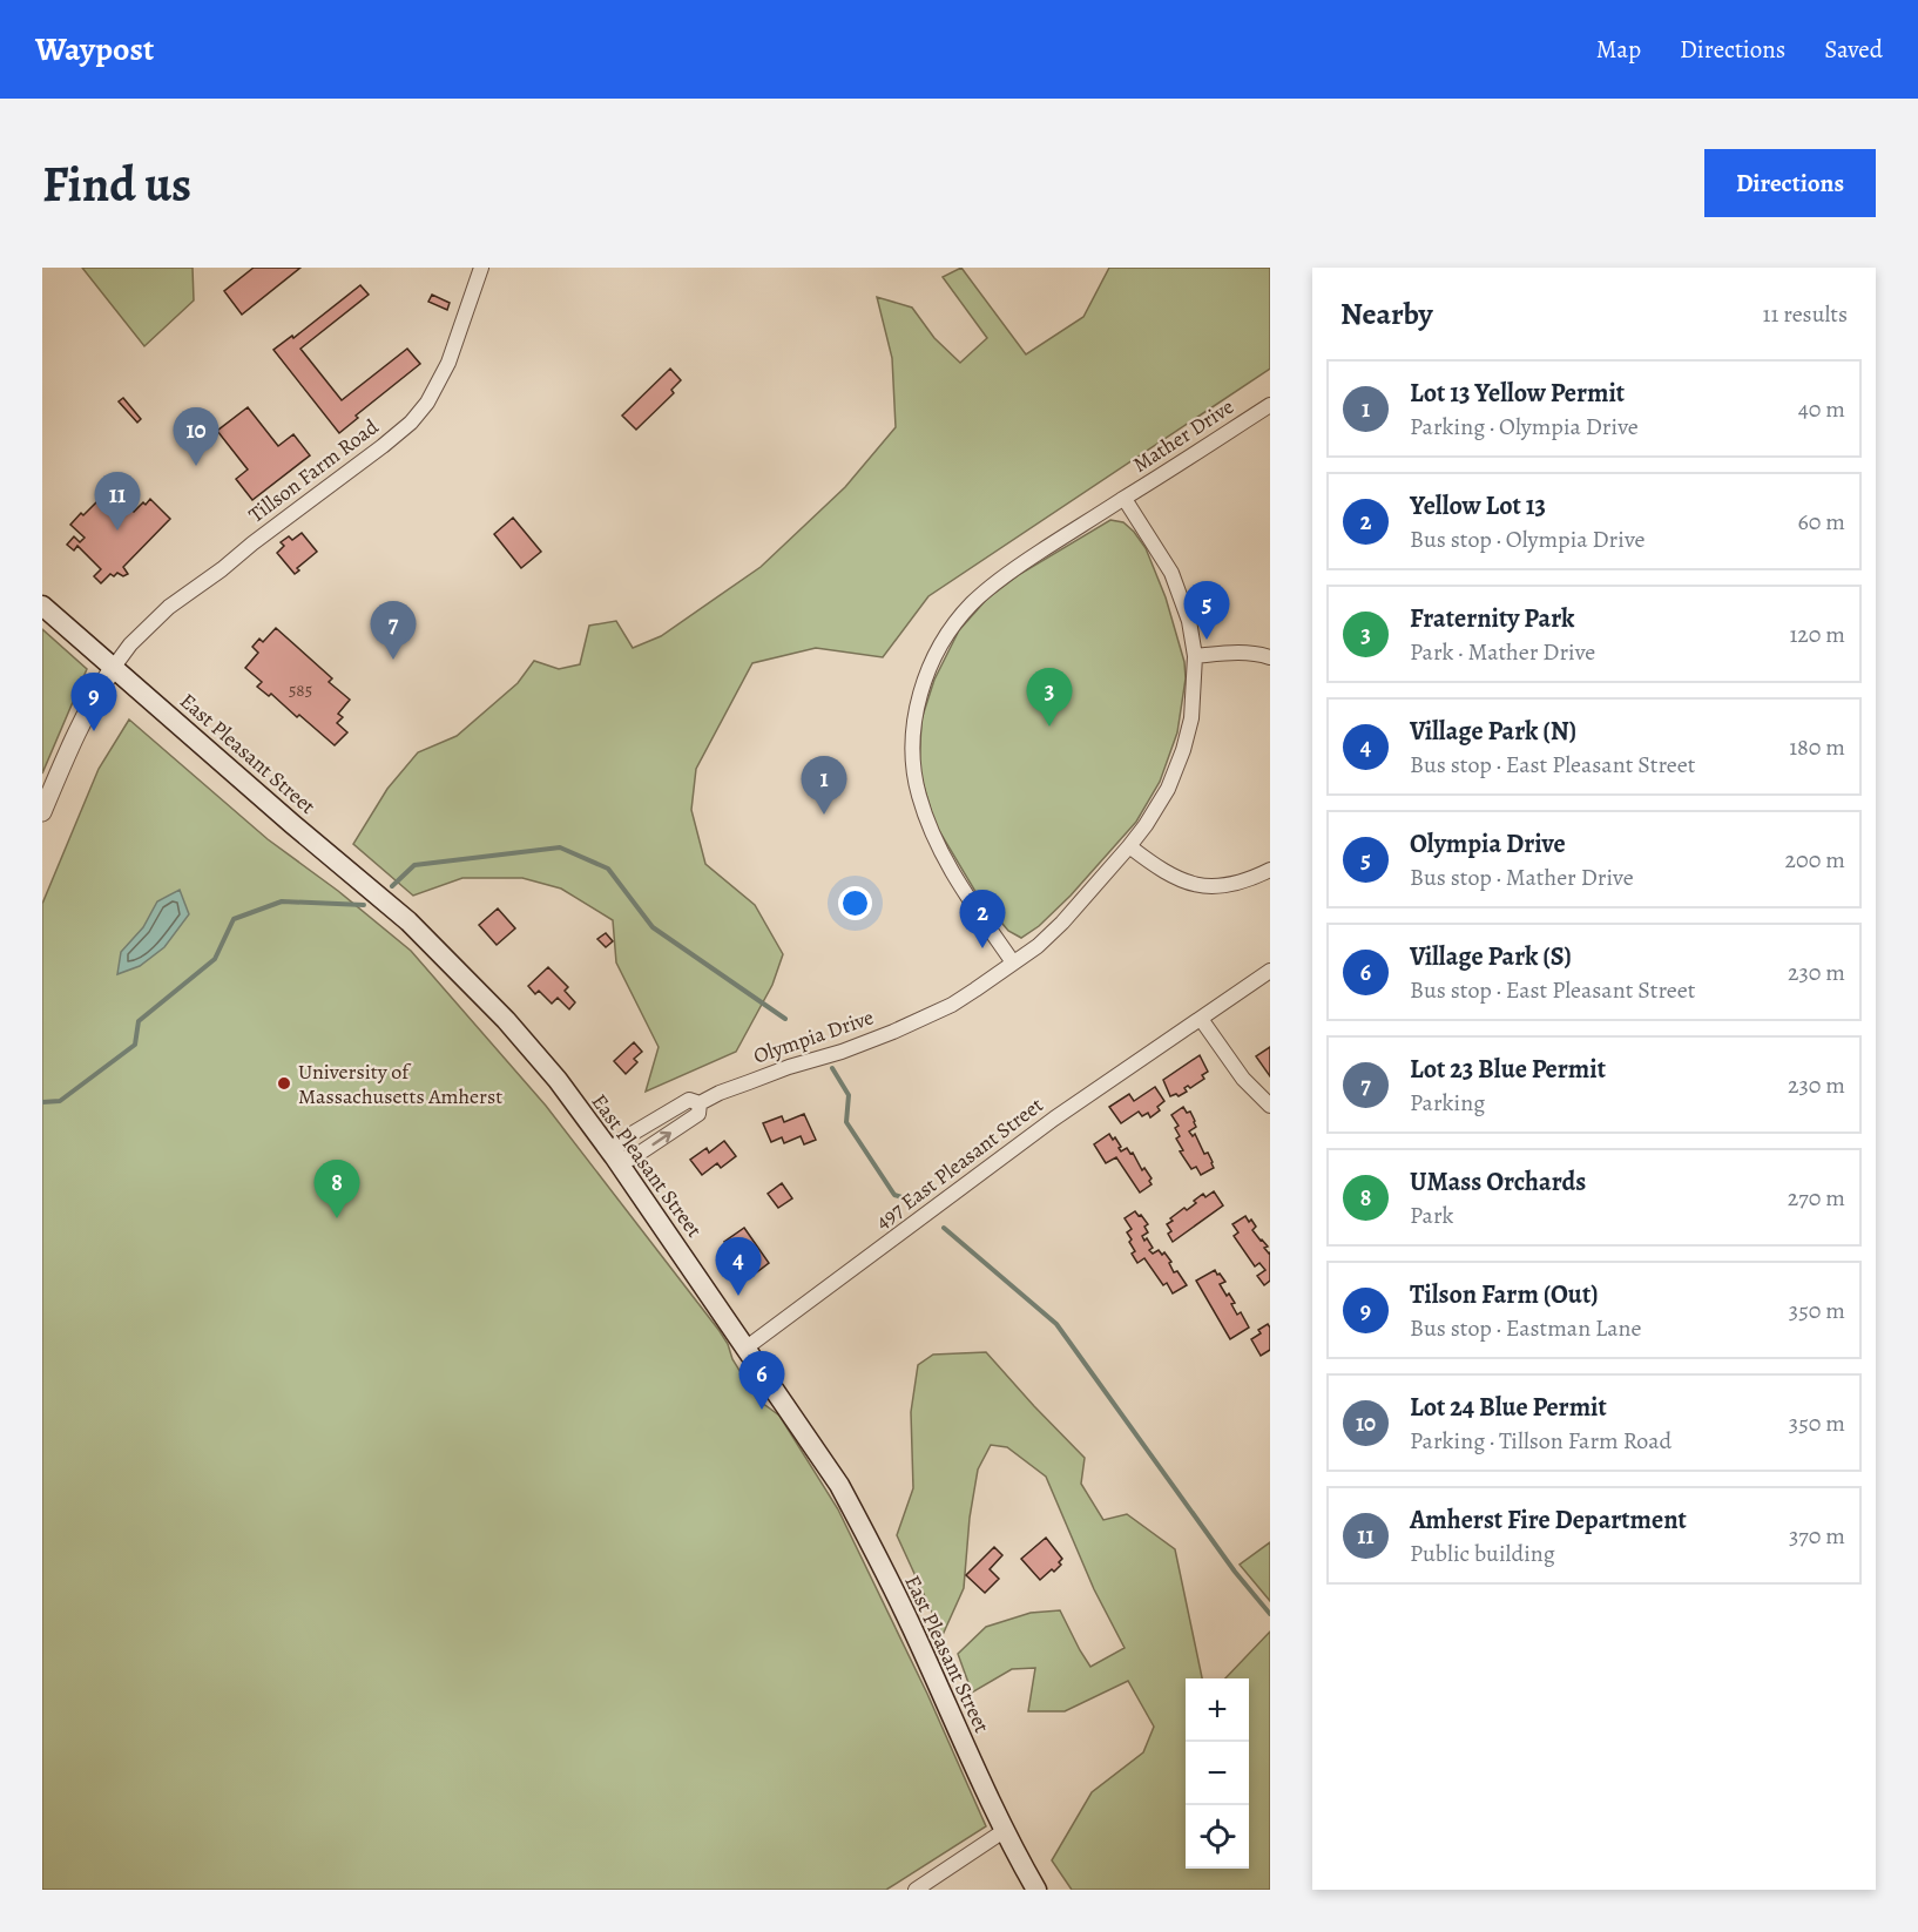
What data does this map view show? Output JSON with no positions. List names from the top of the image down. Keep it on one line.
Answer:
{"streets":{"main road":["East Pleasant Street"],"street":["Mather Drive","Tillson Farm Road","Olympia Drive","497 East Pleasant Street"]},"crossings":[["Mather Drive","Olympia Drive"],["Tillson Farm Road","East Pleasant Street"],["East Pleasant Street","Olympia Drive"],["East Pleasant Street","497 East Pleasant Street"]],"places":["University of Massachusetts Amherst"],"house_numbers":["585"],"page":{"header":"Waypost","nav":["Map","Directions","Saved"],"buttons":"Directions","title":"Find us","heading":["Nearby","11 results"],"list":[{"mark":"1","name":"Lot 13 Yellow Permit","note":"Parking · Olympia Drive","value":"40 m"},{"mark":"2","name":"Yellow Lot 13","note":"Bus stop · Olympia Drive","value":"60 m"},{"mark":"3","name":"Fraternity Park","note":"Park · Mather Drive","value":"120 m"},{"mark":"4","name":"Village Park (N)","note":"Bus stop · East Pleasant Street","value":"180 m"},{"mark":"5","name":"Olympia Drive","note":"Bus stop · Mather Drive","value":"200 m"},{"mark":"6","name":"Village Park (S)","note":"Bus stop · East Pleasant Street","value":"230 m"},{"mark":"7","name":"Lot 23 Blue Permit","note":"Parking","value":"230 m"},{"mark":"8","name":"UMass Orchards","note":"Park","value":"270 m"},{"mark":"9","name":"Tilson Farm (Out)","note":"Bus stop · Eastman Lane","value":"350 m"},{"mark":"10","name":"Lot 24 Blue Permit","note":"Parking · Tillson Farm Road","value":"350 m"},{"mark":"11","name":"Amherst Fire Department","note":"Public building","value":"370 m"}],"pins":["10","11","5","7","3","9","1","2","8","4","6"],"map_buttons":["+","−"]}}
